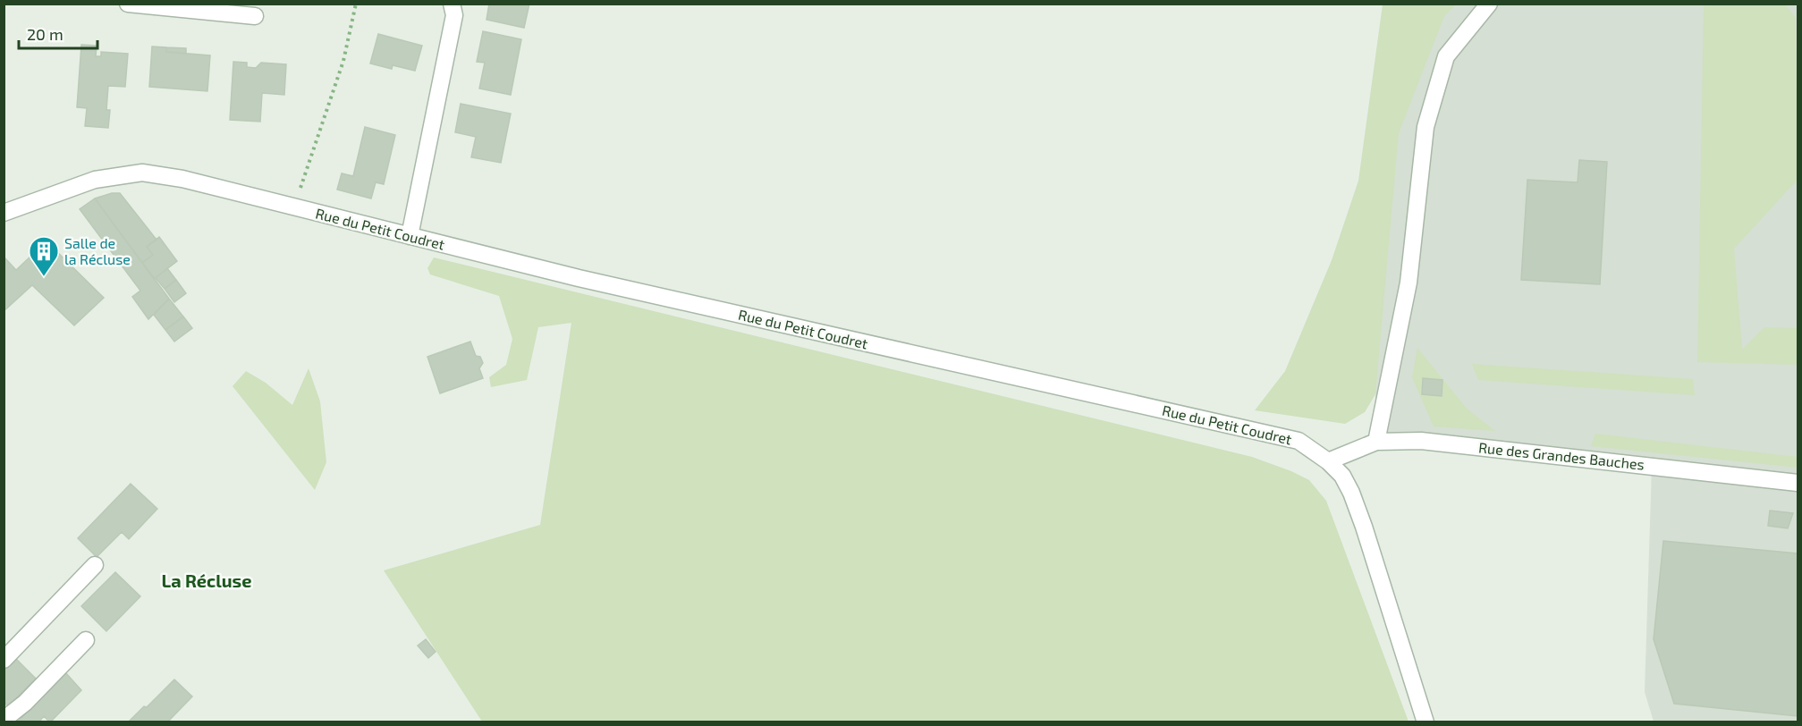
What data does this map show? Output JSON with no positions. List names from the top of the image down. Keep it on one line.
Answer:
{"streets":{"street":["Rue du Petit Coudret","Rue des Grandes Bauches"]},"crossings":[["Rue du Petit Coudret","Rue des Grandes Bauches"]],"districts":["La Récluse"],"places":{"building":["Salle de la Récluse"]},"scale_bar":"20 m"}
